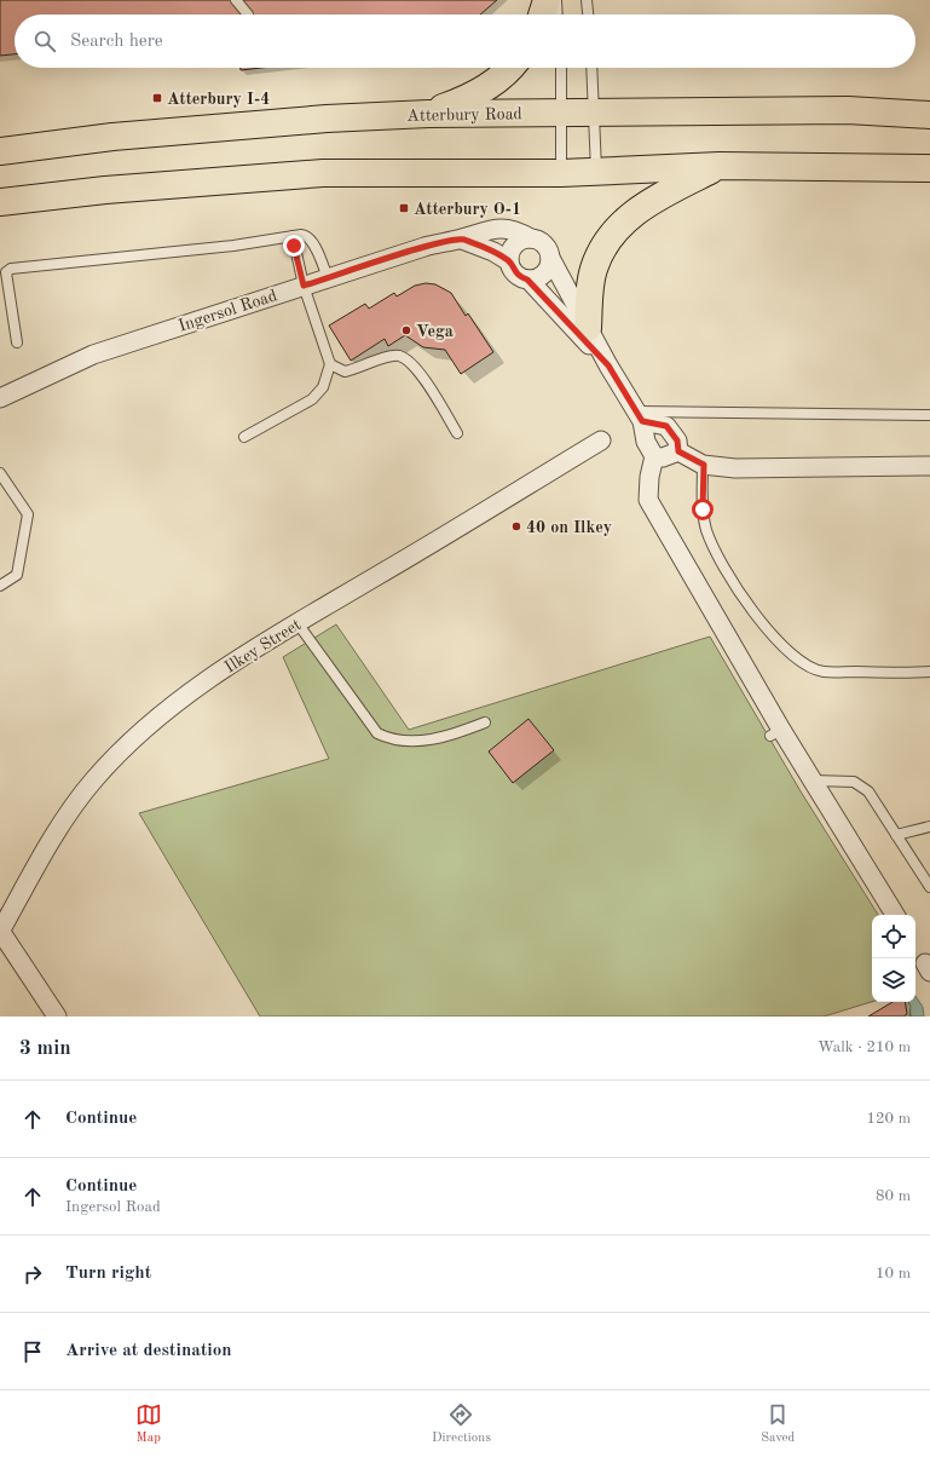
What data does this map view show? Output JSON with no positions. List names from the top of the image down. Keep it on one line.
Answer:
{"streets":{"main road":["Atterbury Road"],"street":["Ingersol Road","Ilkey Street"]},"places":{"transit":["Atterbury I-4","Atterbury O-1"],"other":["Vega","40 on Ilkey"]},"page":{"search":"Search here","heading":["3 min","Walk · 210 m"],"list":[["Continue","120 m"],["Continue","Ingersol Road","80 m"],["Turn right","10 m"],"Arrive at destination"],"nav":["Map","Directions","Saved"]}}
